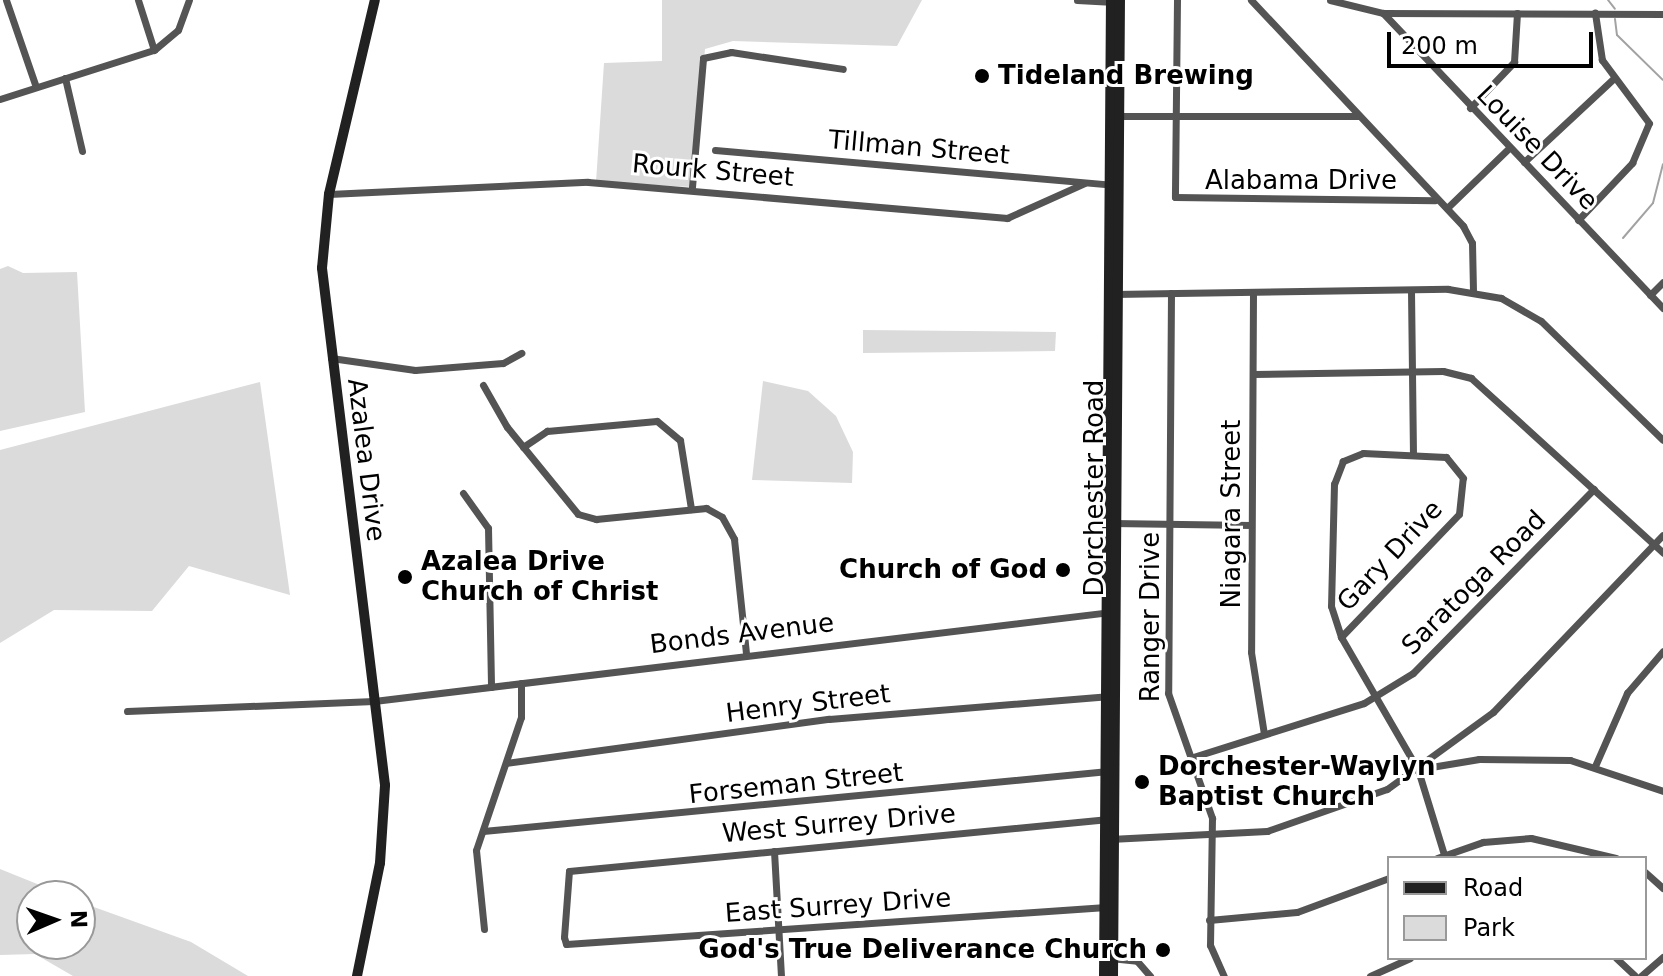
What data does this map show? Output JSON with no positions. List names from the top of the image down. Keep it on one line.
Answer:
{"streets":{"main road":["Azalea Drive","Dorchester Road"],"street":["Tillman Street","Louise Drive","Rourk Street","Alabama Drive","Niagara Street","Gary Drive","Saratoga Road","Ranger Drive","Bonds Avenue","Henry Street","Forseman Street","West Surrey Drive","East Surrey Drive"]},"crossings":[["Tillman Street","Rourk Street"],["Tillman Street","Dorchester Road"],["Rourk Street","Azalea Drive"],["Azalea Drive","Bonds Avenue"],["Dorchester Road","Bonds Avenue"],["Dorchester Road","Henry Street"],["Dorchester Road","Forseman Street"],["Dorchester Road","West Surrey Drive"],["Dorchester Road","East Surrey Drive"],["Niagara Street","Saratoga Road"],["Gary Drive","Saratoga Road"],["Saratoga Road","Ranger Drive"],["West Surrey Drive","East Surrey Drive"]],"places":["Tideland Brewing","Church of God","Azalea Drive Church of Christ","Dorchester-Waylyn Baptist Church","God's True Deliverance Church"],"legend":["Road","Park"],"scale_bar":"200 m","north":"right"}
